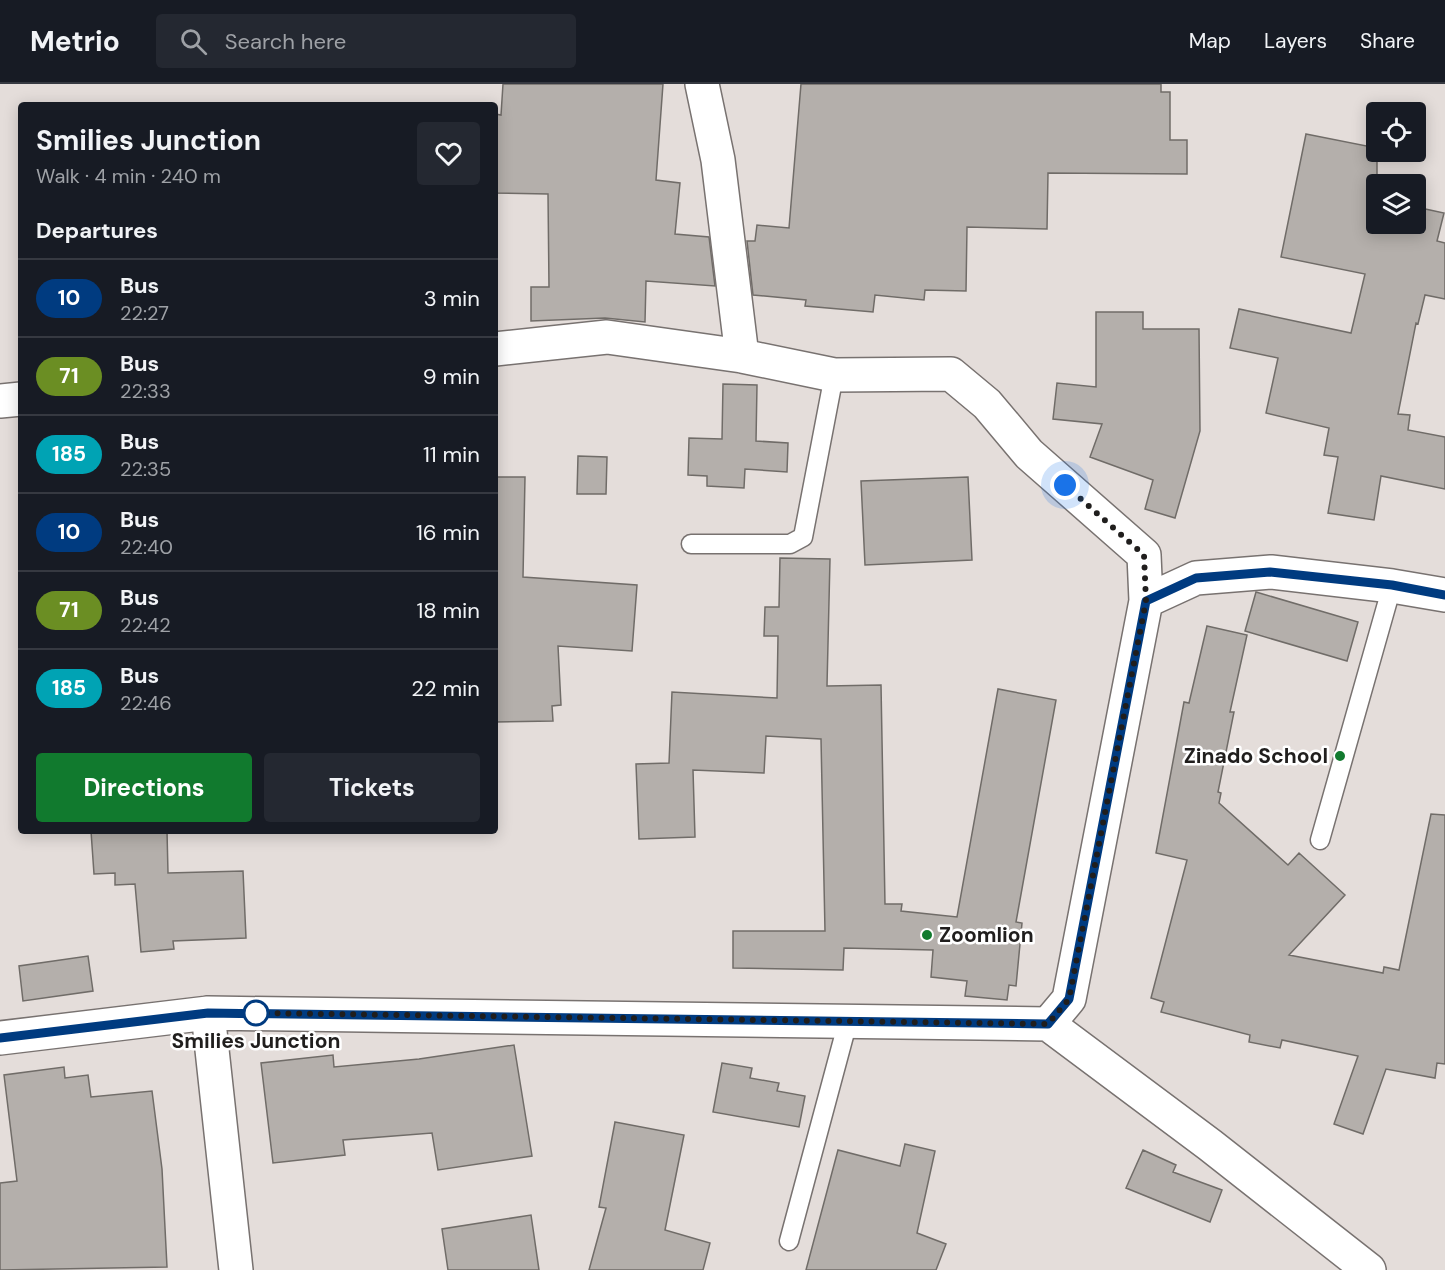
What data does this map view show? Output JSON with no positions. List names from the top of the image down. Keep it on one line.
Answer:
{"places":["Zinado School","Zoomlion","Smilies Junction"],"lines":["bus line 10"],"page":{"header":"Metrio","search":"Search here","nav":["Map","Layers","Share"],"heading":[["Smilies Junction","Walk · 4 min · 240 m"],"Departures"],"list":[{"mark":"10","name":"Bus","note":"22:27","value":"3 min"},{"mark":"71","name":"Bus","note":"22:33","value":"9 min"},{"mark":"185","name":"Bus","note":"22:35","value":"11 min"},{"mark":"10","name":"Bus","note":"22:40","value":"16 min"},{"mark":"71","name":"Bus","note":"22:42","value":"18 min"},{"mark":"185","name":"Bus","note":"22:46","value":"22 min"}],"buttons":["Directions","Tickets"]}}
